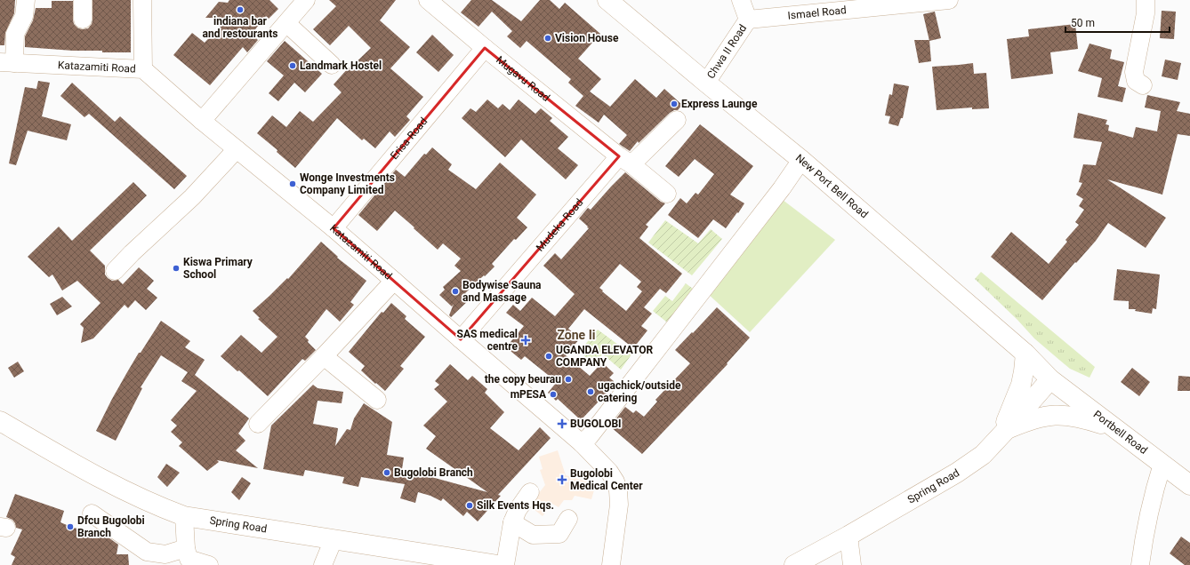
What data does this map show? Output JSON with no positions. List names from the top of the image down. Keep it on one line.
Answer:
{"streets":{"main road":["New Port Bell Road","Portbell Road","Spring Road"],"street":["Ismael Road","Chwa II Road","Katazamiti Road","Mugavu Road","Erisa Road","Mudeka Road"]},"crossings":[["Ismael Road","Chwa II Road"],["Chwa II Road","New Port Bell Road"],["Katazamiti Road","Erisa Road"],["Katazamiti Road","Mudeka Road"],["Mugavu Road","Erisa Road"],["Mugavu Road","Mudeka Road"],["New Port Bell Road","Portbell Road"],["New Port Bell Road","Spring Road"],["Portbell Road","Spring Road"]],"districts":["Zone Ii"],"places":{"other":["indiana bar and restourants","Vision House","Landmark Hostel","Express Launge","Wonge Investments Company Limited","Kiswa Primary School","Bodywise Sauna and Massage","UGANDA ELEVATOR COMPANY","the copy beurau","ugachick/outside catering","mPESA","Bugolobi Branch","Silk Events Hqs.","Dfcu Bugolobi Branch"],"health":["SAS medical centre","BUGOLOBI","Bugolobi Medical Center"]},"scale_bar":"50 m"}
